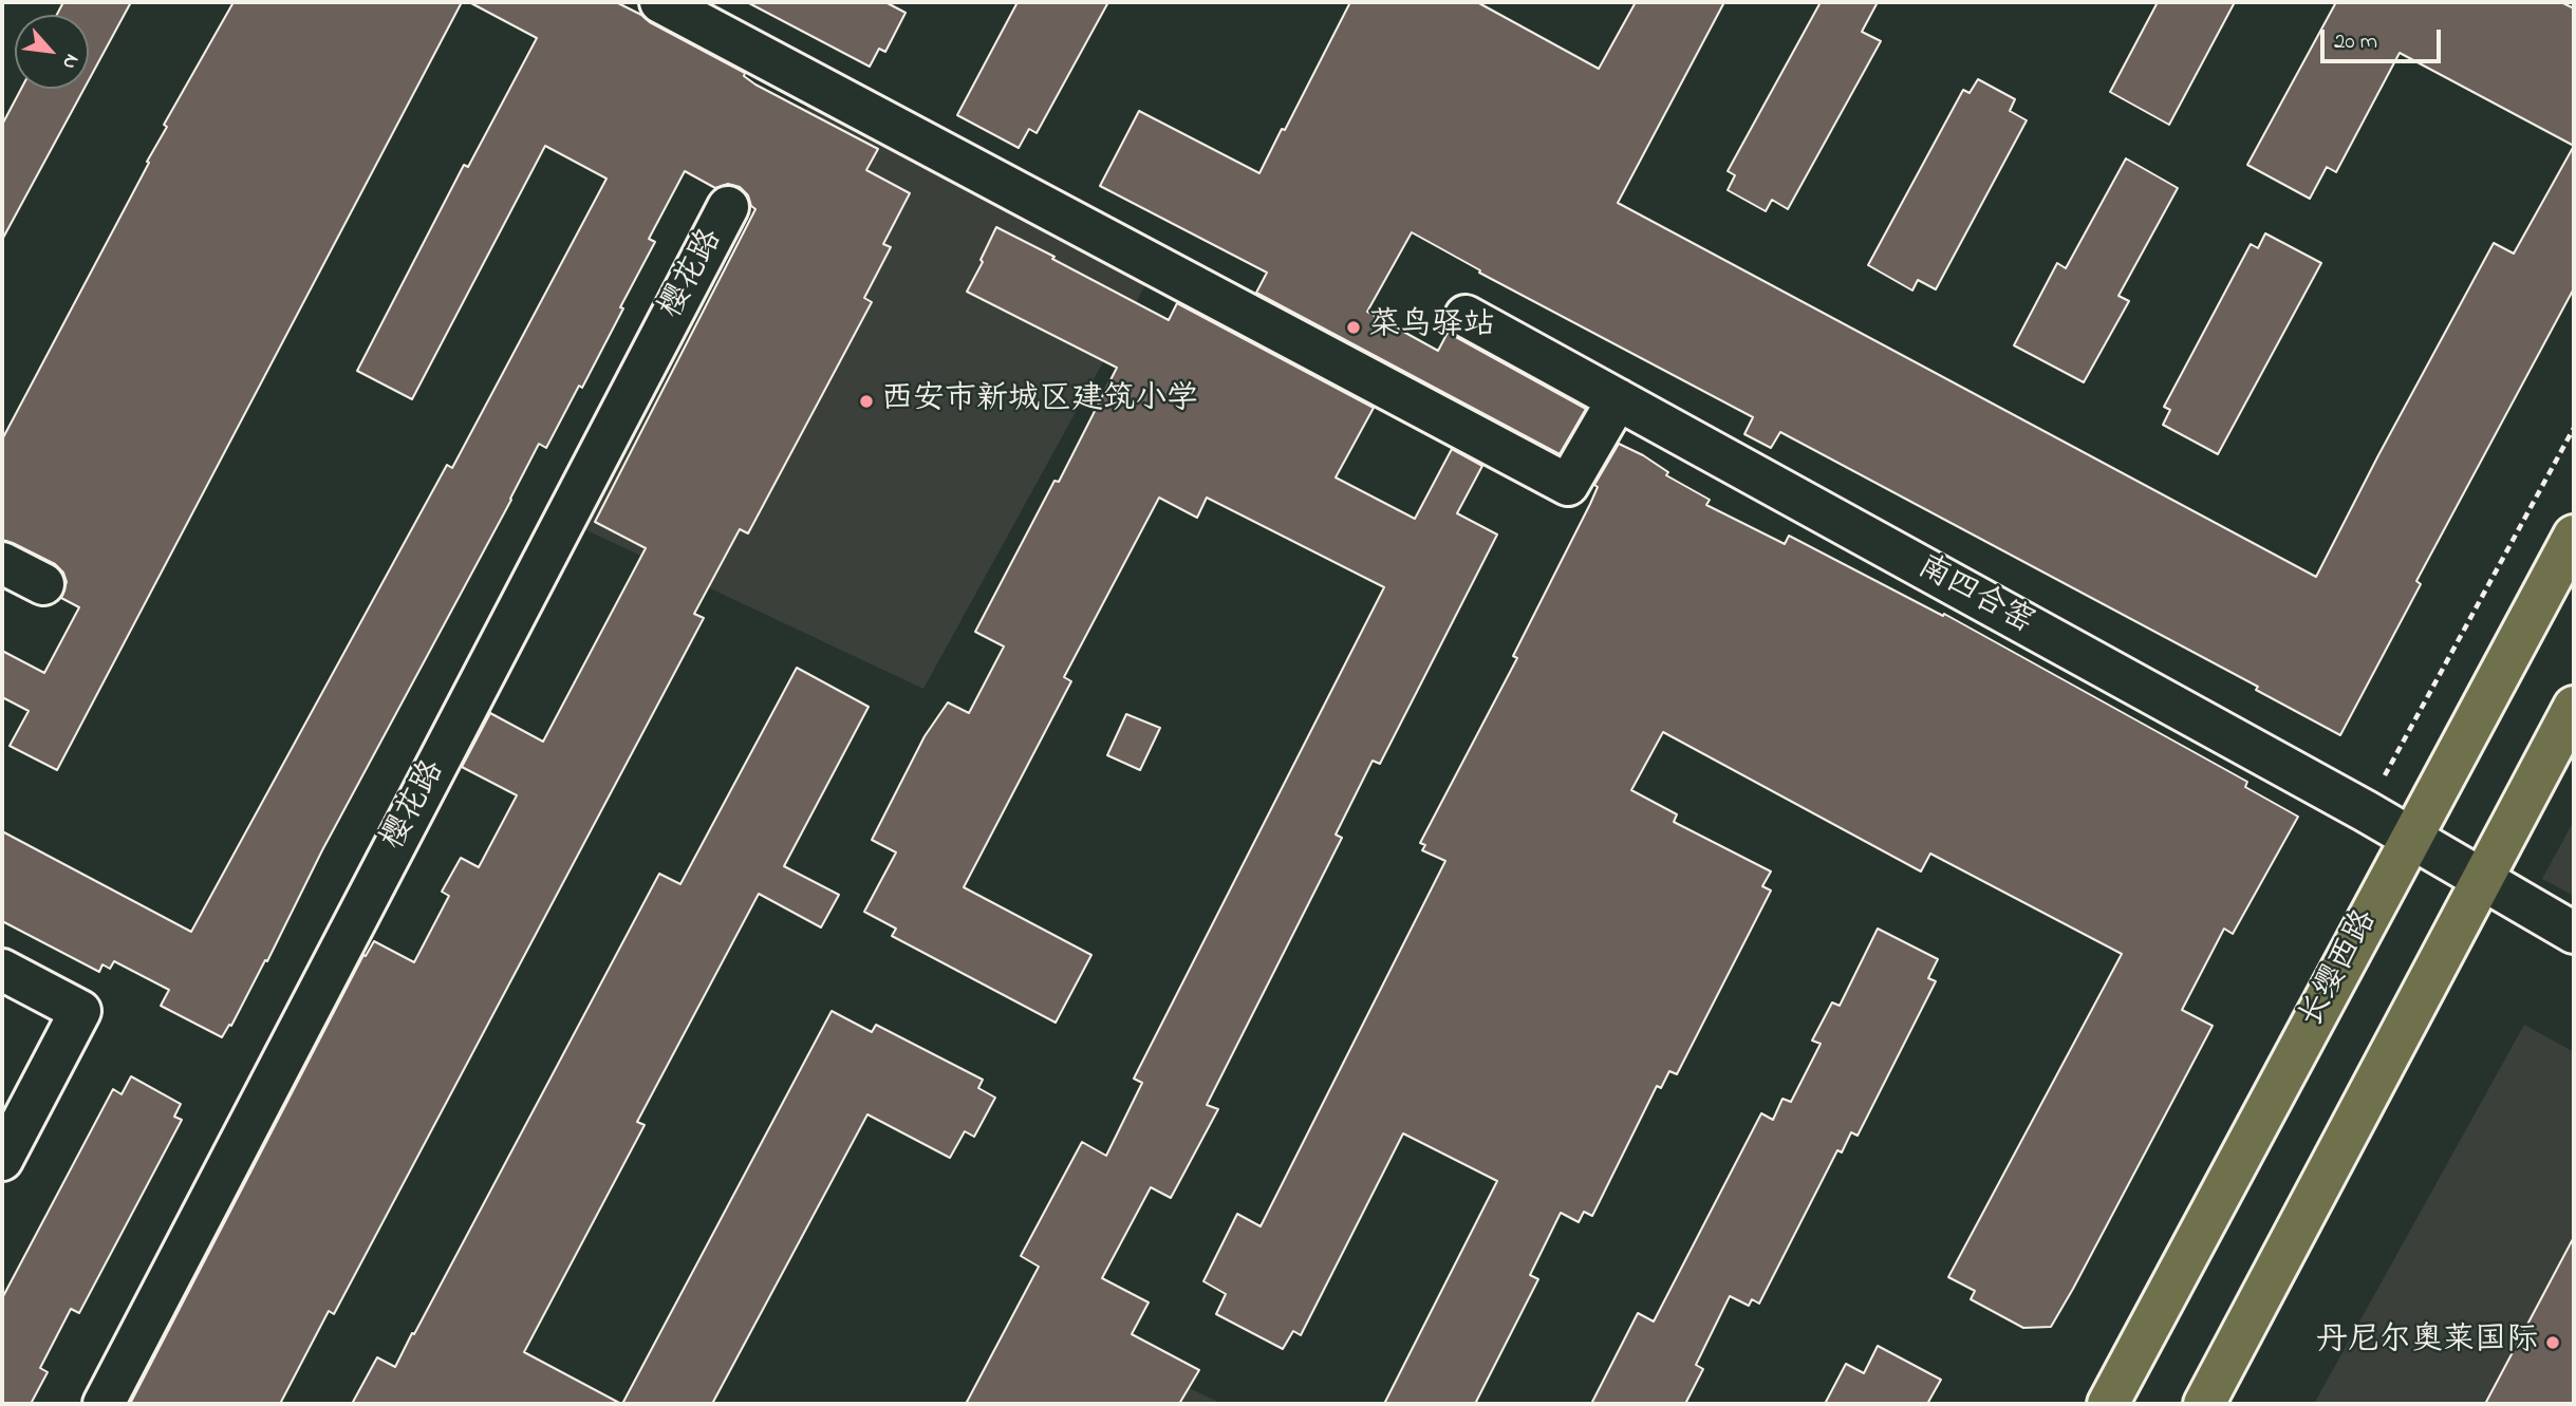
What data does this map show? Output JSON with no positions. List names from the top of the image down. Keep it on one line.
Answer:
{"streets":{"main road":["长缨西路"],"street":["樱花路","南四合窑"]},"crossings":[["南四合窑","长缨西路"]],"places":["菜鸟驿站","西安市新城区建筑小学","丹尼尔奥莱国际"],"scale_bar":"20 m","north":"bottom right"}
